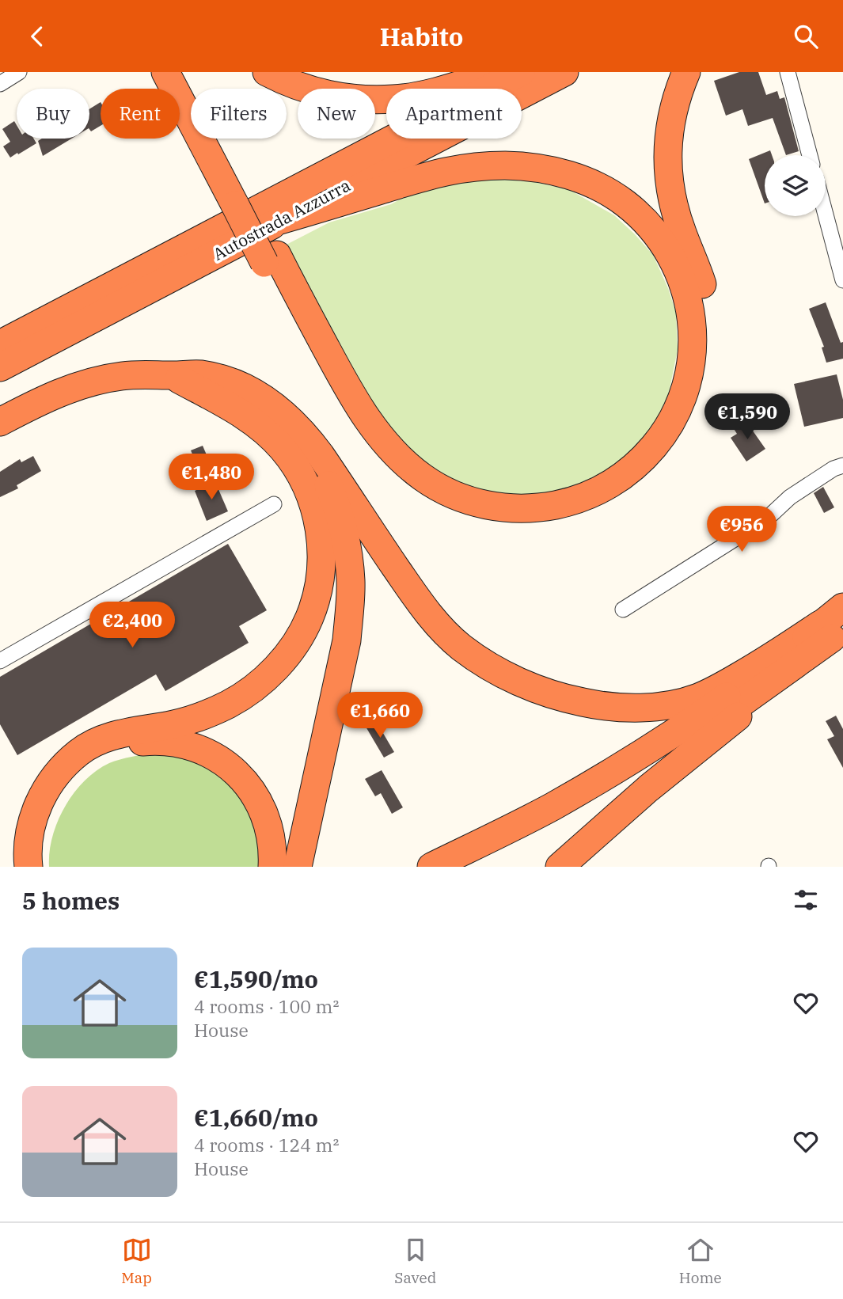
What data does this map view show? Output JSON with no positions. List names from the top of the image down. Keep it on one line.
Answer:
{"streets":{"highway":["Autostrada Azzurra"]},"page":{"header":"Habito","chip":["Buy","Rent","Filters","New","Apartment"],"price":["€1,590","€1,480","€956","€2,400","€1,660"],"heading":"5 homes","list":[{"name":"€1,590/mo","note":"4 rooms · 100 m² · House"},{"name":"€1,660/mo","note":"4 rooms · 124 m² · House"}],"tabs":["Map","Saved","Home"]}}
